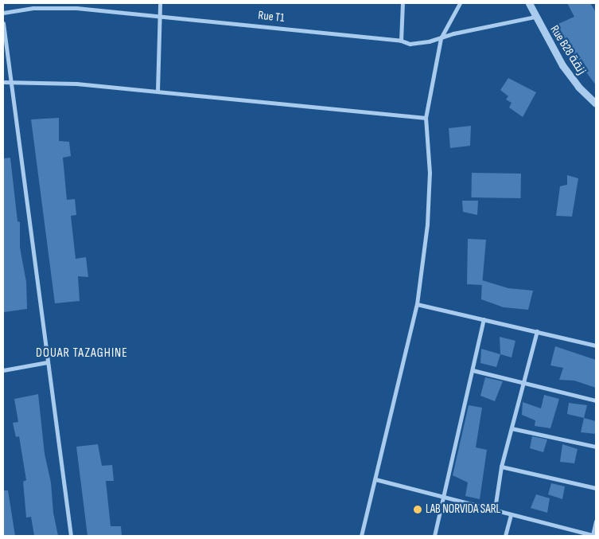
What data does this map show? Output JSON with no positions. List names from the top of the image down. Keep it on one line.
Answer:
{"streets":{"street":["Rue T1","Rue B28 زنقة"]},"crossings":[["Rue T1","Rue B28 زنقة"]],"districts":["DOUAR TAZAGHINE"],"places":["LAB NORVIDA SARL"]}
